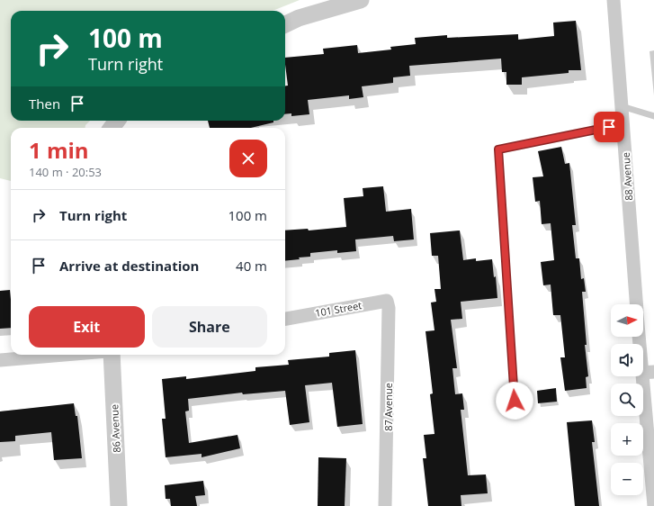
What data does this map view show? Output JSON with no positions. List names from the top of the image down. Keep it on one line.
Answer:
{"streets":{"street":["88 Avenue","101 Street","87 Avenue","86 Avenue"]},"crossings":[["101 Street","87 Avenue"]],"north":"right","page":{"turn":["100 m","Turn right"],"then":"Then","heading":["1 min","140 m · 20:53"],"list":[{"name":"Turn right","value":"100 m"},{"name":"Arrive at destination","value":"40 m"}],"buttons":["Exit","Share"],"map_buttons":["+","−"]}}
